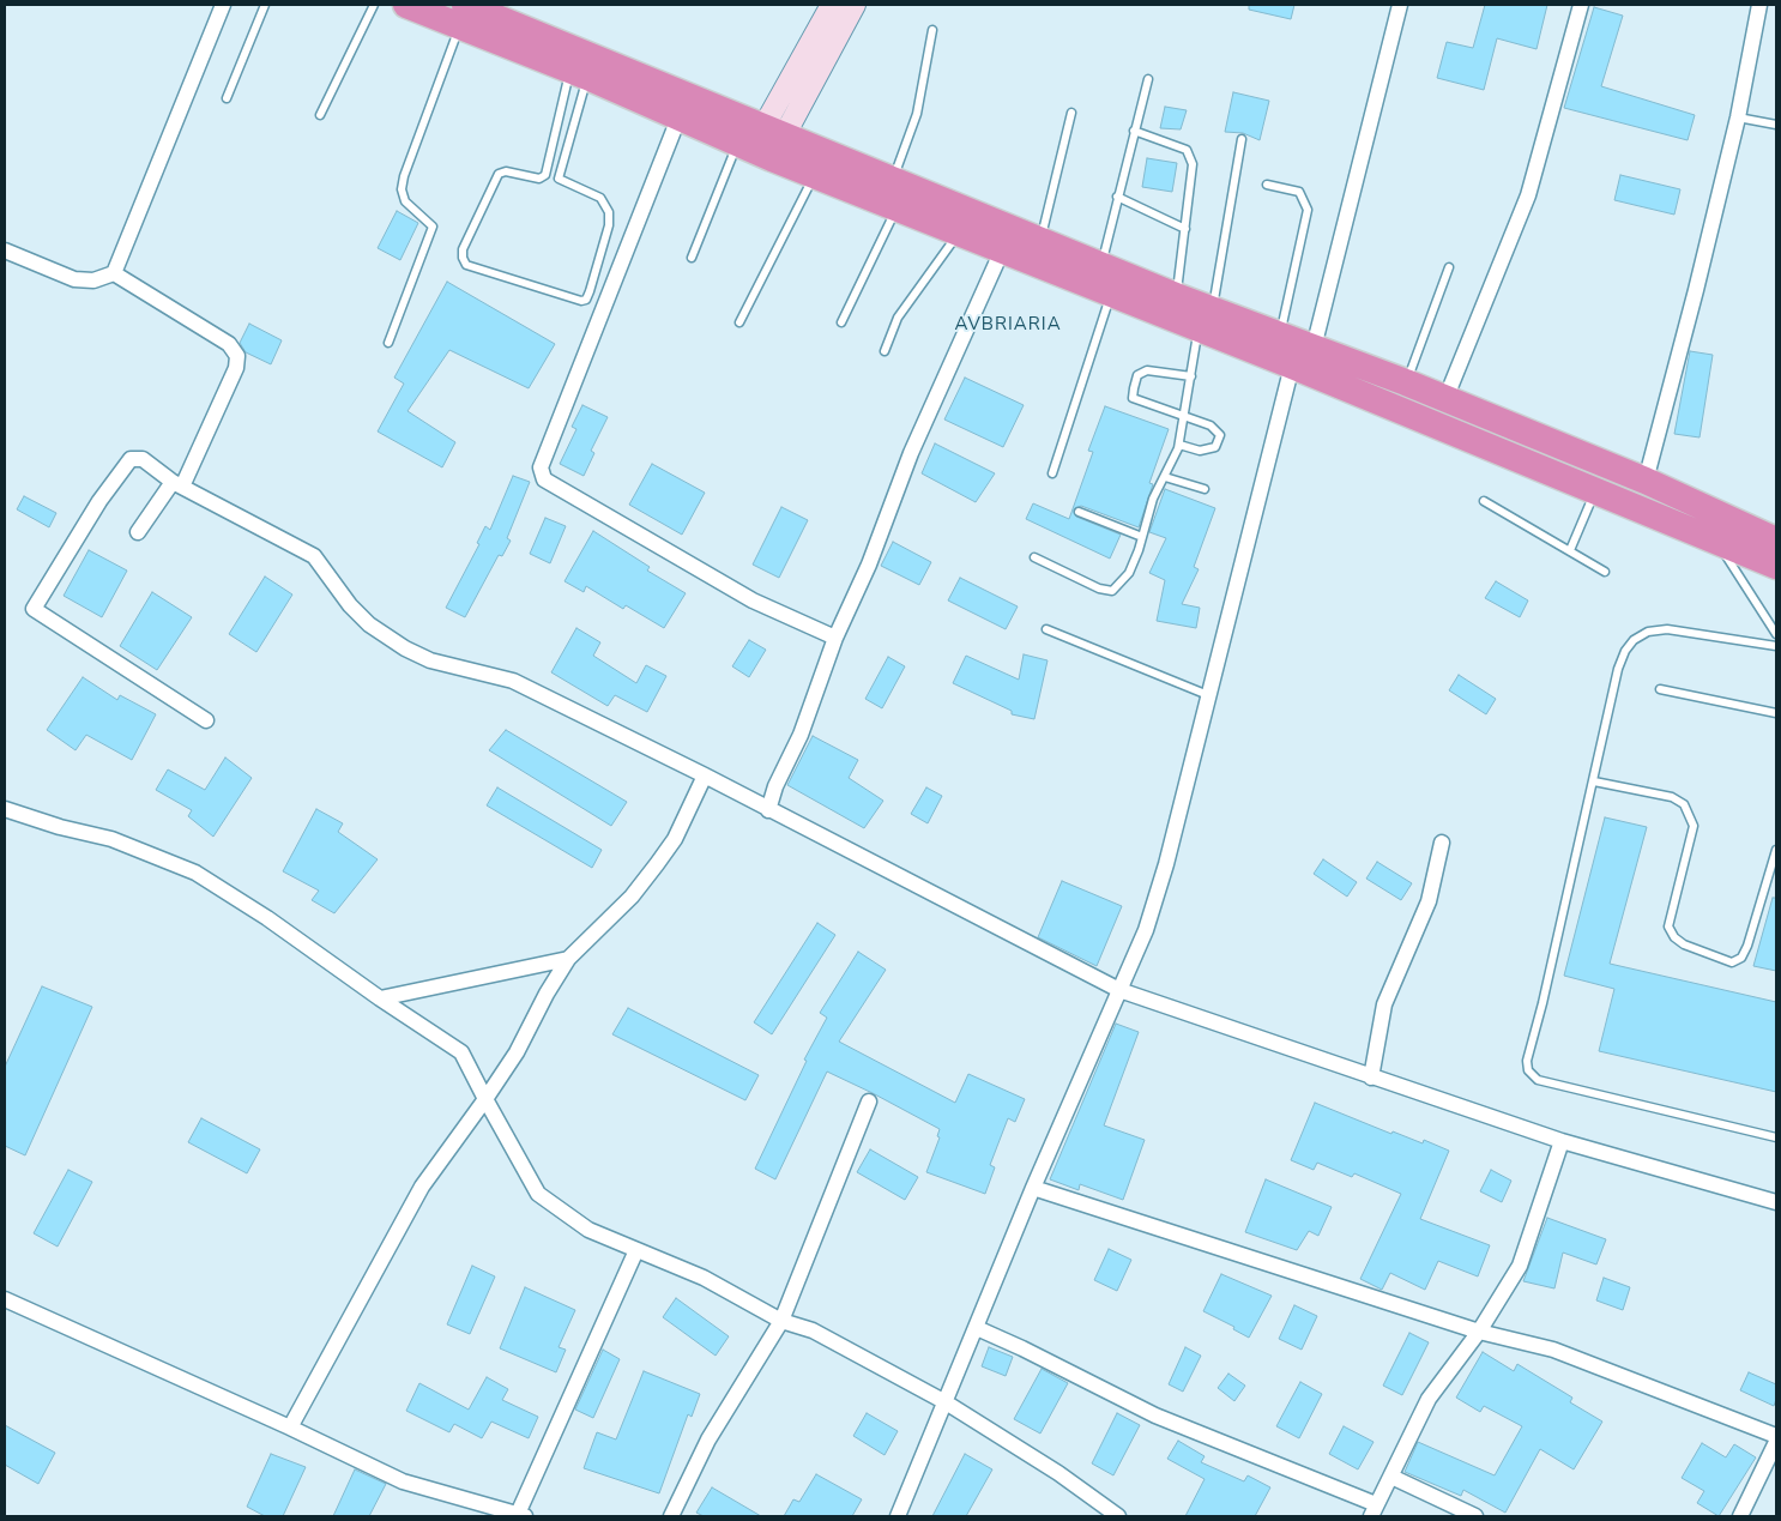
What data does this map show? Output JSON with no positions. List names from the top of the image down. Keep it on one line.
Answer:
{"districts":["AVBRIARIA"]}
